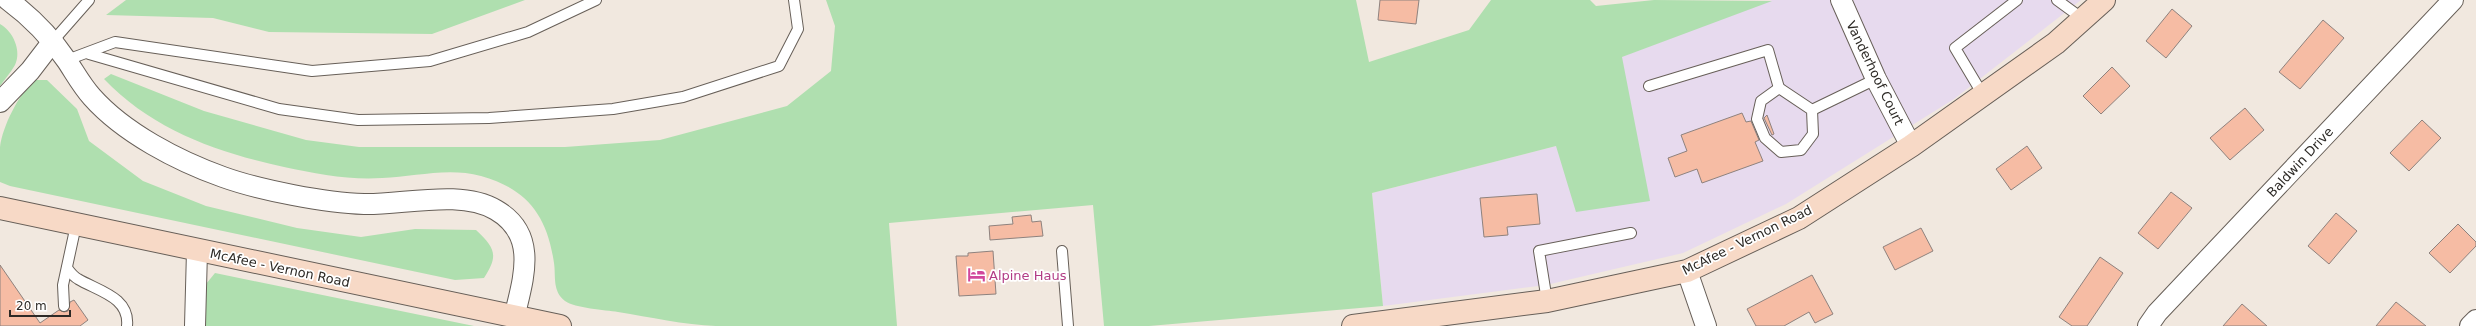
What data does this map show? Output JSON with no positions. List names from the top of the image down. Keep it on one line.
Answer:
{"streets":{"main road":["McAfee - Vernon Road"],"street":["Vanderhoof Court","Baldwin Drive"]},"crossings":[["Vanderhoof Court","McAfee - Vernon Road"]],"places":{"hotel":["Alpine Haus"]},"scale_bar":"20 m"}
